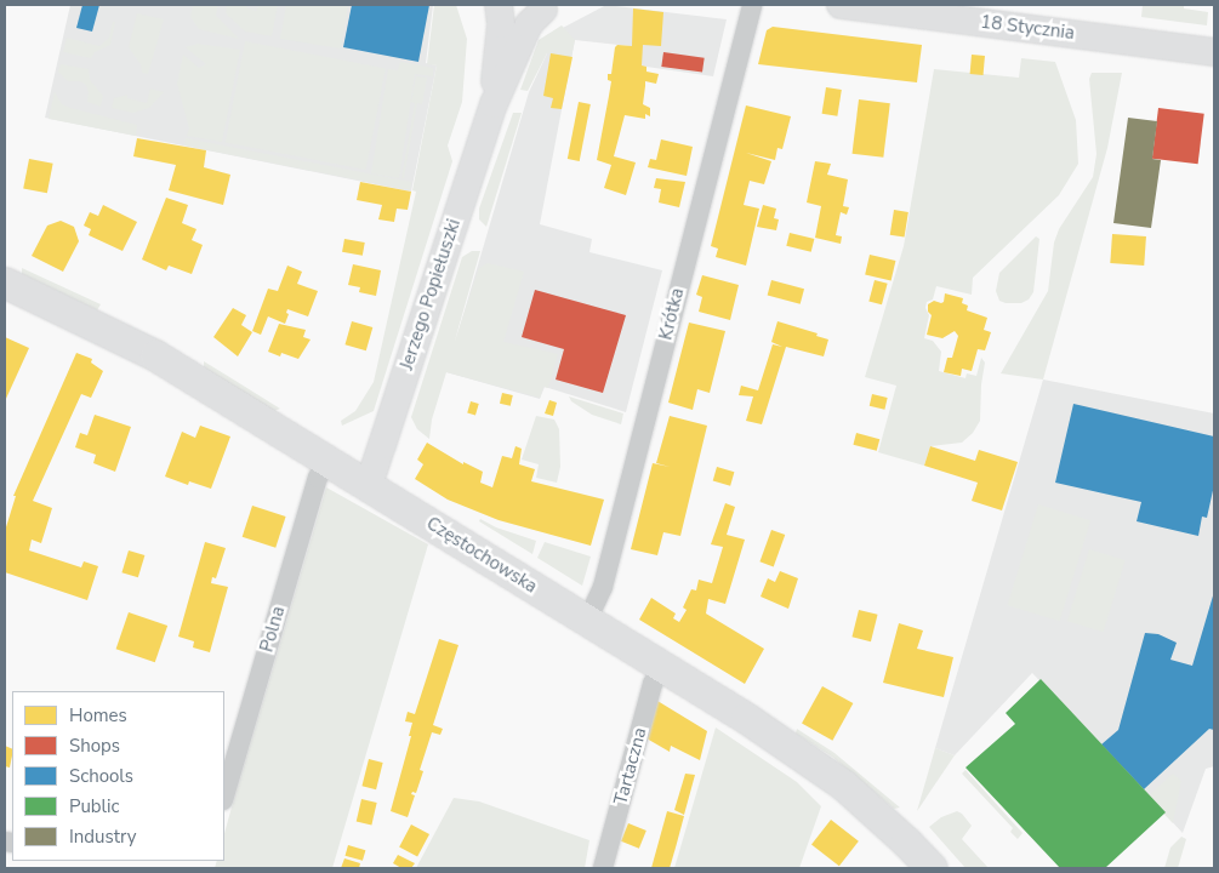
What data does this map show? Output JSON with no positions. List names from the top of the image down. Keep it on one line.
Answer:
{"streets":{"main road":["18 Stycznia","Jerzego Popiełuszki","Częstochowska"],"street":["Krótka","Polna","Tartaczna"]},"crossings":[["Jerzego Popiełuszki","Częstochowska"],["Krótka","Częstochowska"],["Częstochowska","Polna"],["Częstochowska","Tartaczna"]],"legend":["Homes","Shops","Schools","Public","Industry"]}
